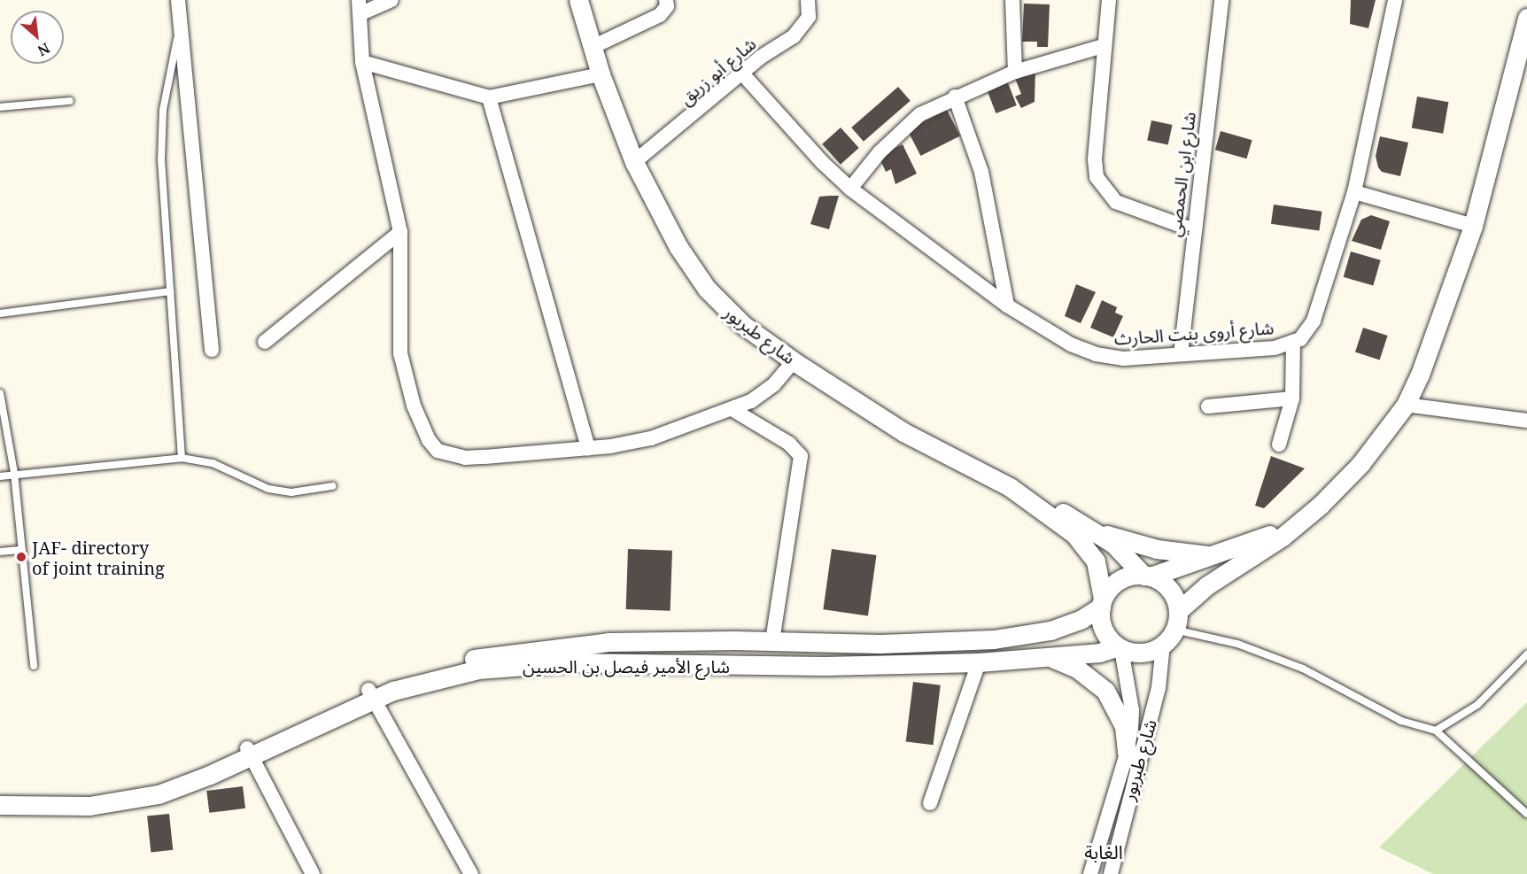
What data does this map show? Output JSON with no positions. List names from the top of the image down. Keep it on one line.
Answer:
{"streets":{"street":["شارع أبو زريق","شارع ابن الحمصي","شارع أروى بنت الحارث","شارع طبربور","شارع الأمير فيصل بن الحسين"]},"crossings":[["شارع أبو زريق","شارع أروى بنت الحارث"],["شارع أبو زريق","شارع طبربور"],["شارع ابن الحمصي","شارع أروى بنت الحارث"],["شارع طبربور","شارع الأمير فيصل بن الحسين"]],"districts":["الغابة"],"places":["JAF- directory of joint training"],"north":"bottom right"}
